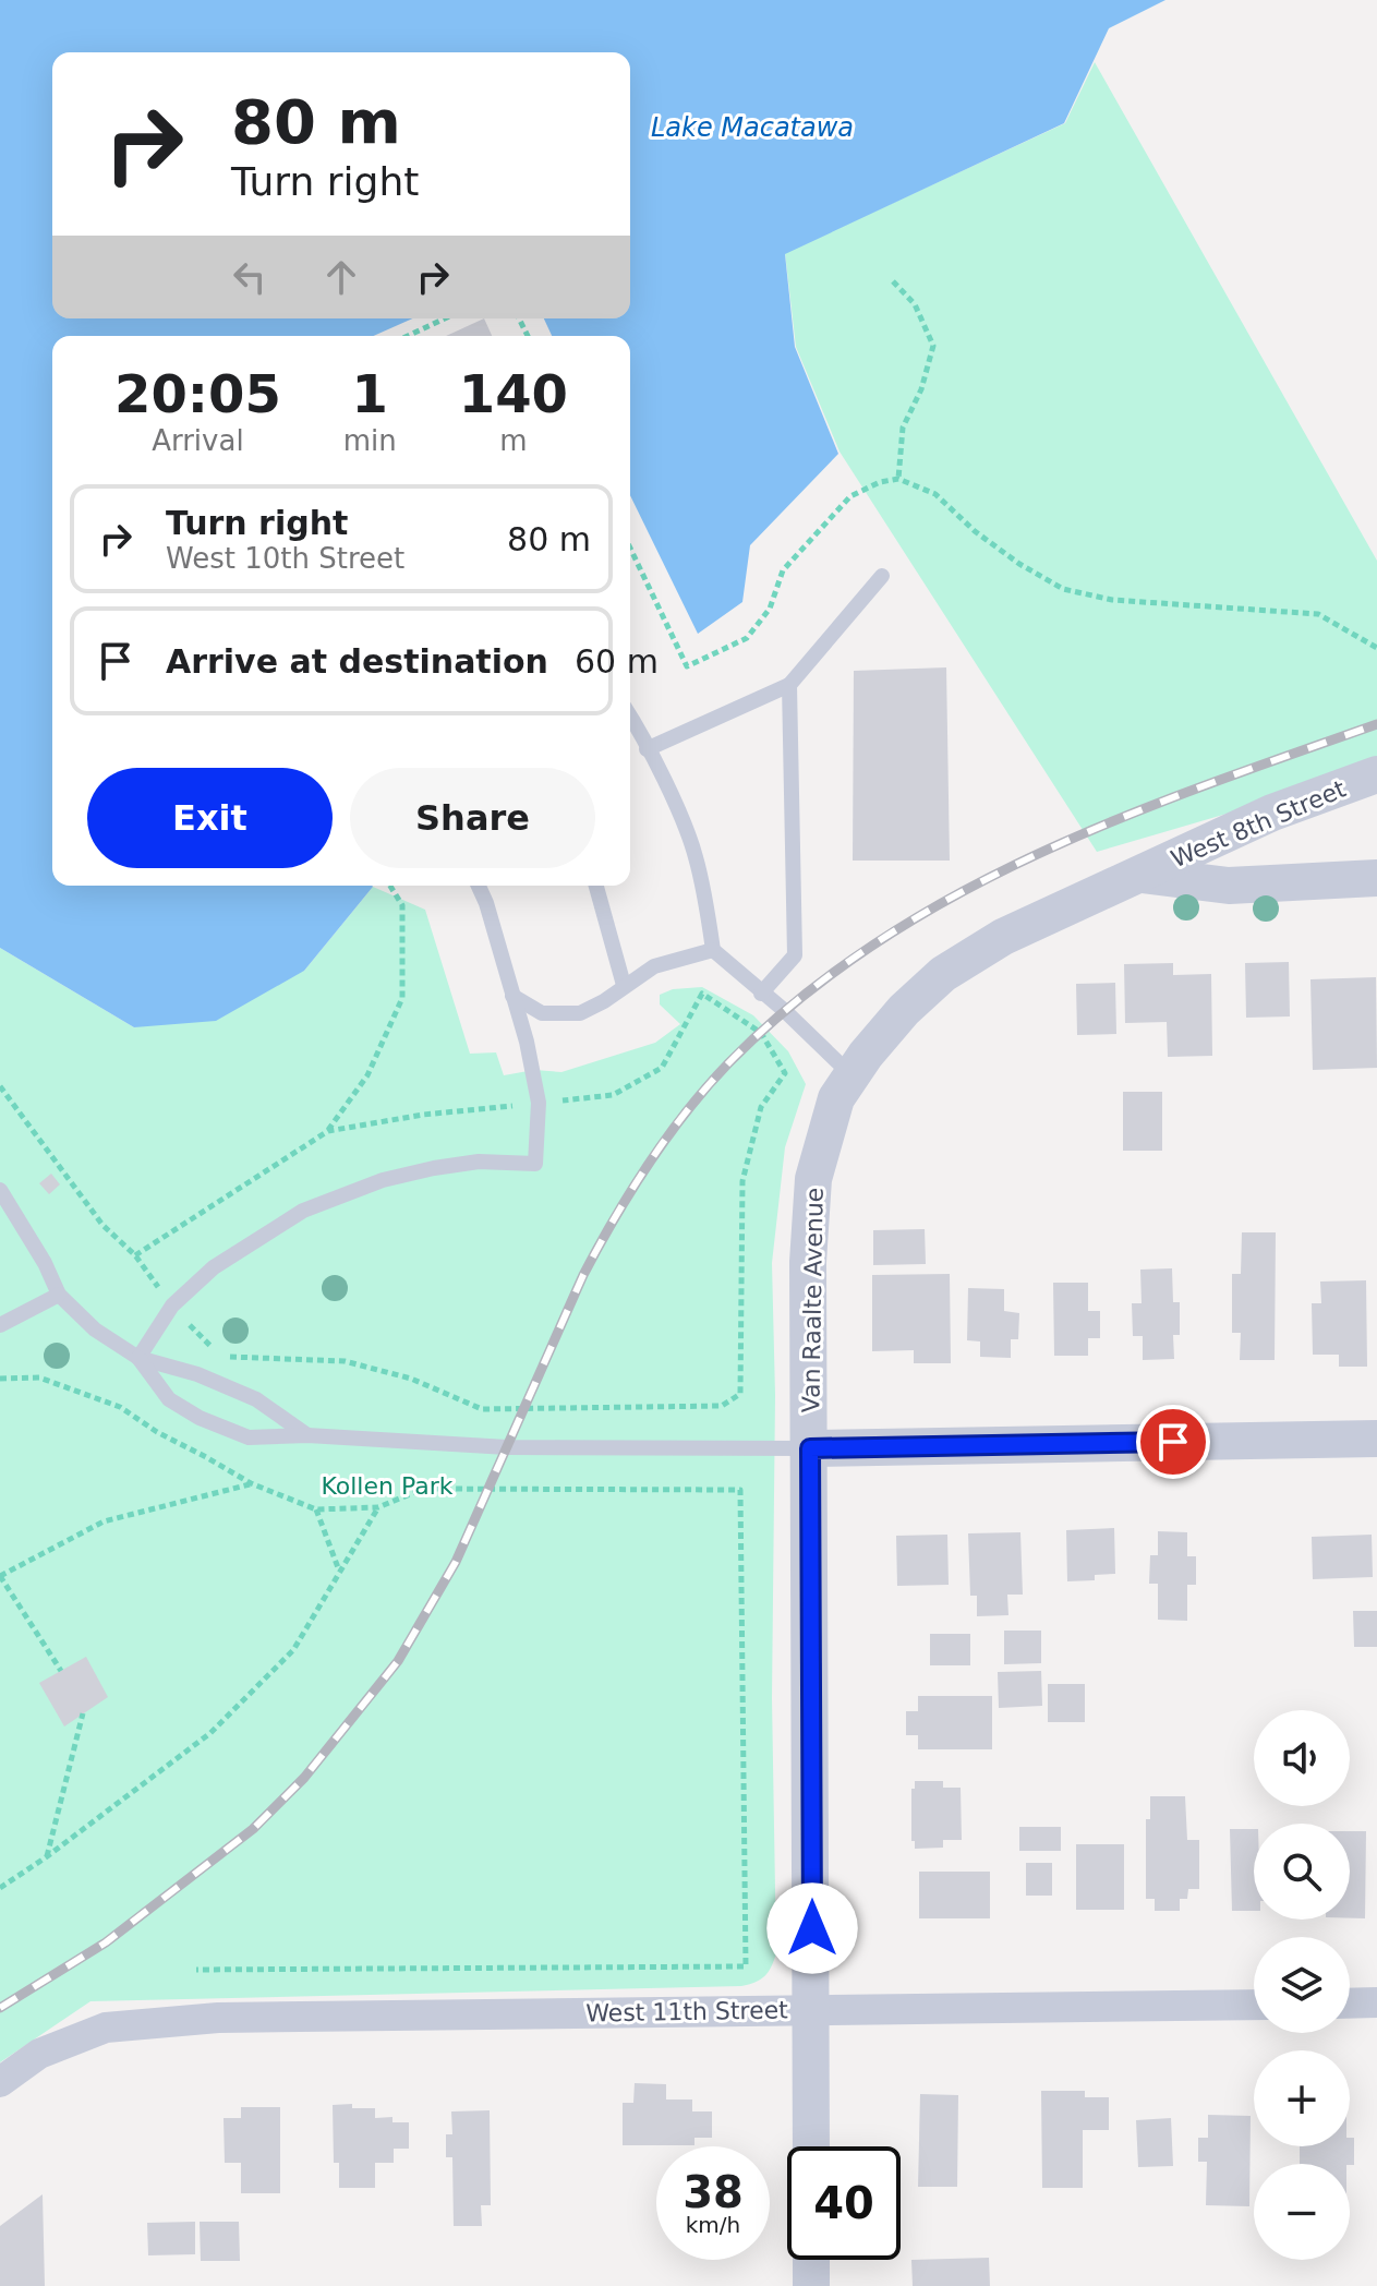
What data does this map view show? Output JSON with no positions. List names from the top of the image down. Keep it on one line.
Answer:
{"streets":{"street":["West 8th Street","Van Raalte Avenue","West 11th Street"]},"crossings":[["West 8th Street","Van Raalte Avenue"],["Van Raalte Avenue","West 11th Street"]],"water":["Lake Macatawa"],"parks":["Kollen Park"],"page":{"turn":["80 m","Turn right"],"eta":["20:05","Arrival","1","min","140","m"],"list":[{"name":"Turn right","note":"West 10th Street","value":"80 m"},{"name":"Arrive at destination","value":"60 m"}],"buttons":["Exit","Share"],"map_buttons":["+","−"],"speed":"38 km/h","limit":"40"}}
